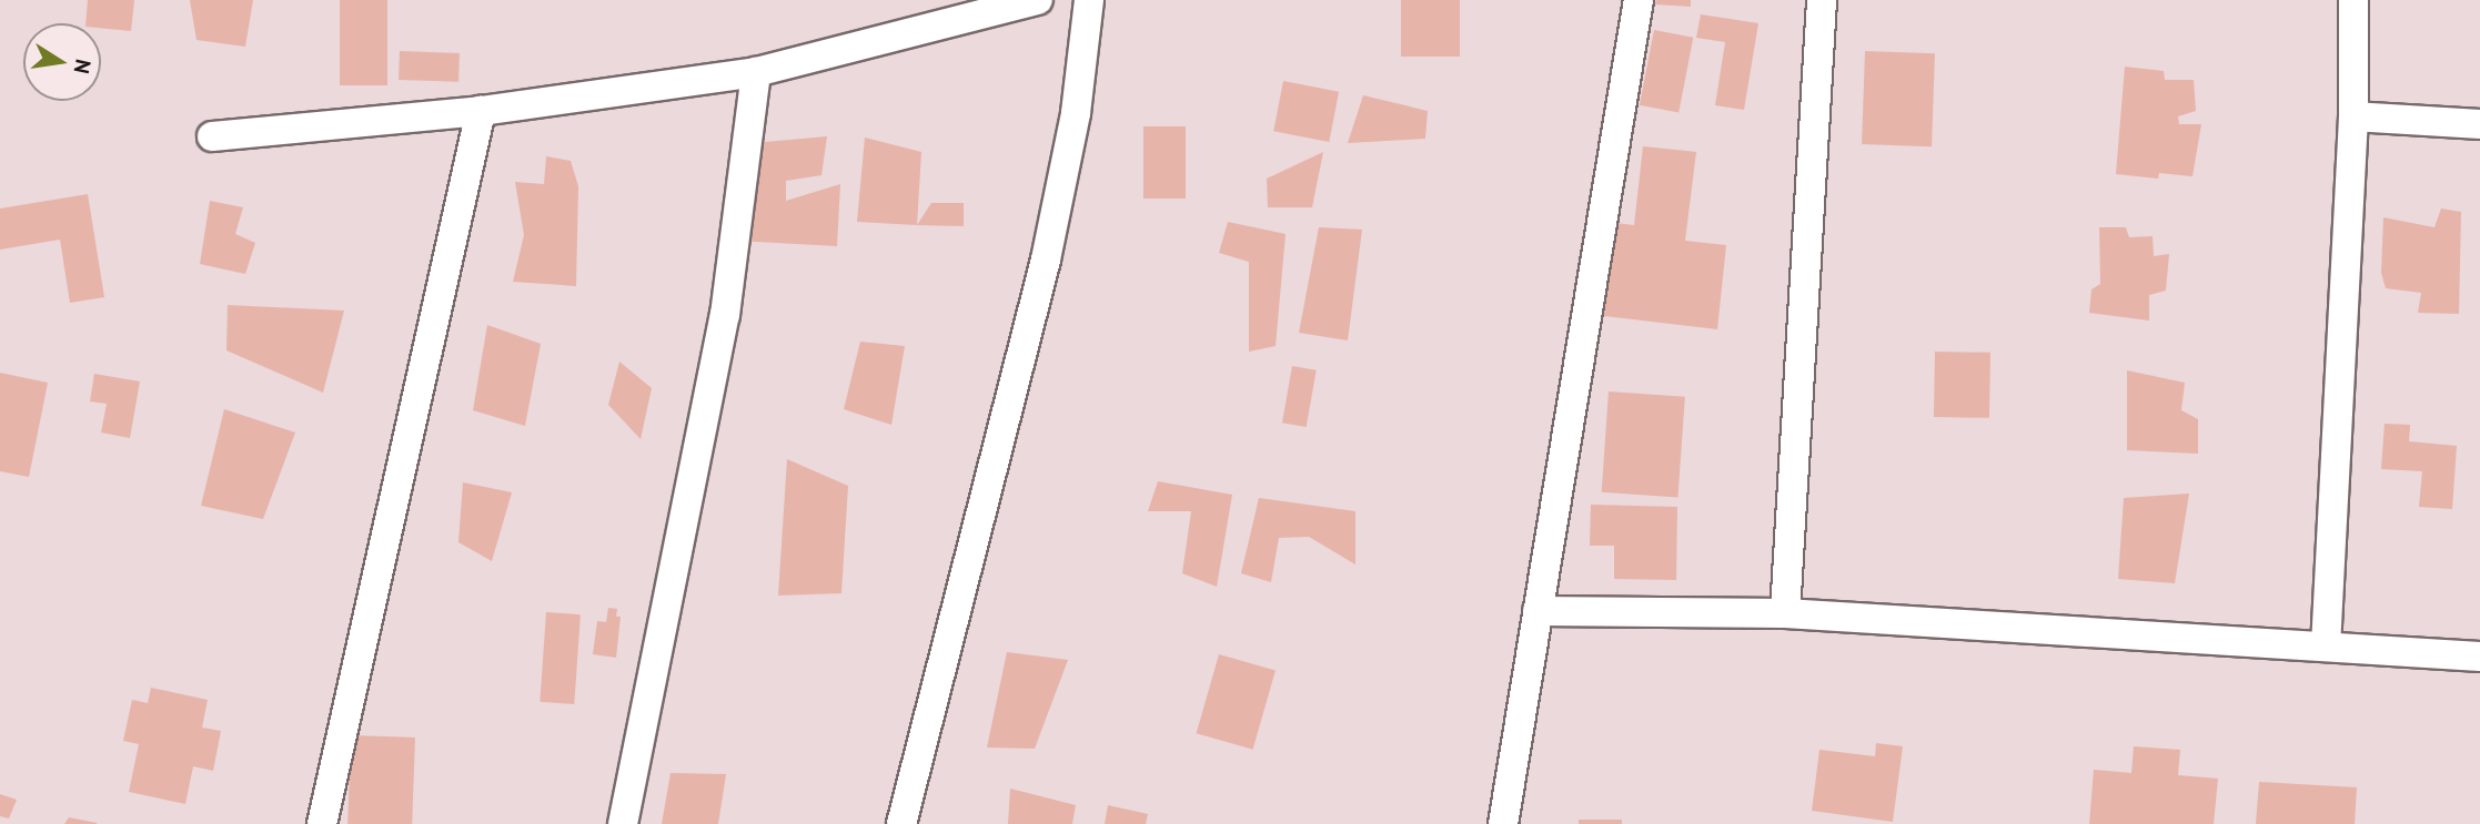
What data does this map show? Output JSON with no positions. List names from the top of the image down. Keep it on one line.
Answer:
{"north":"right"}
